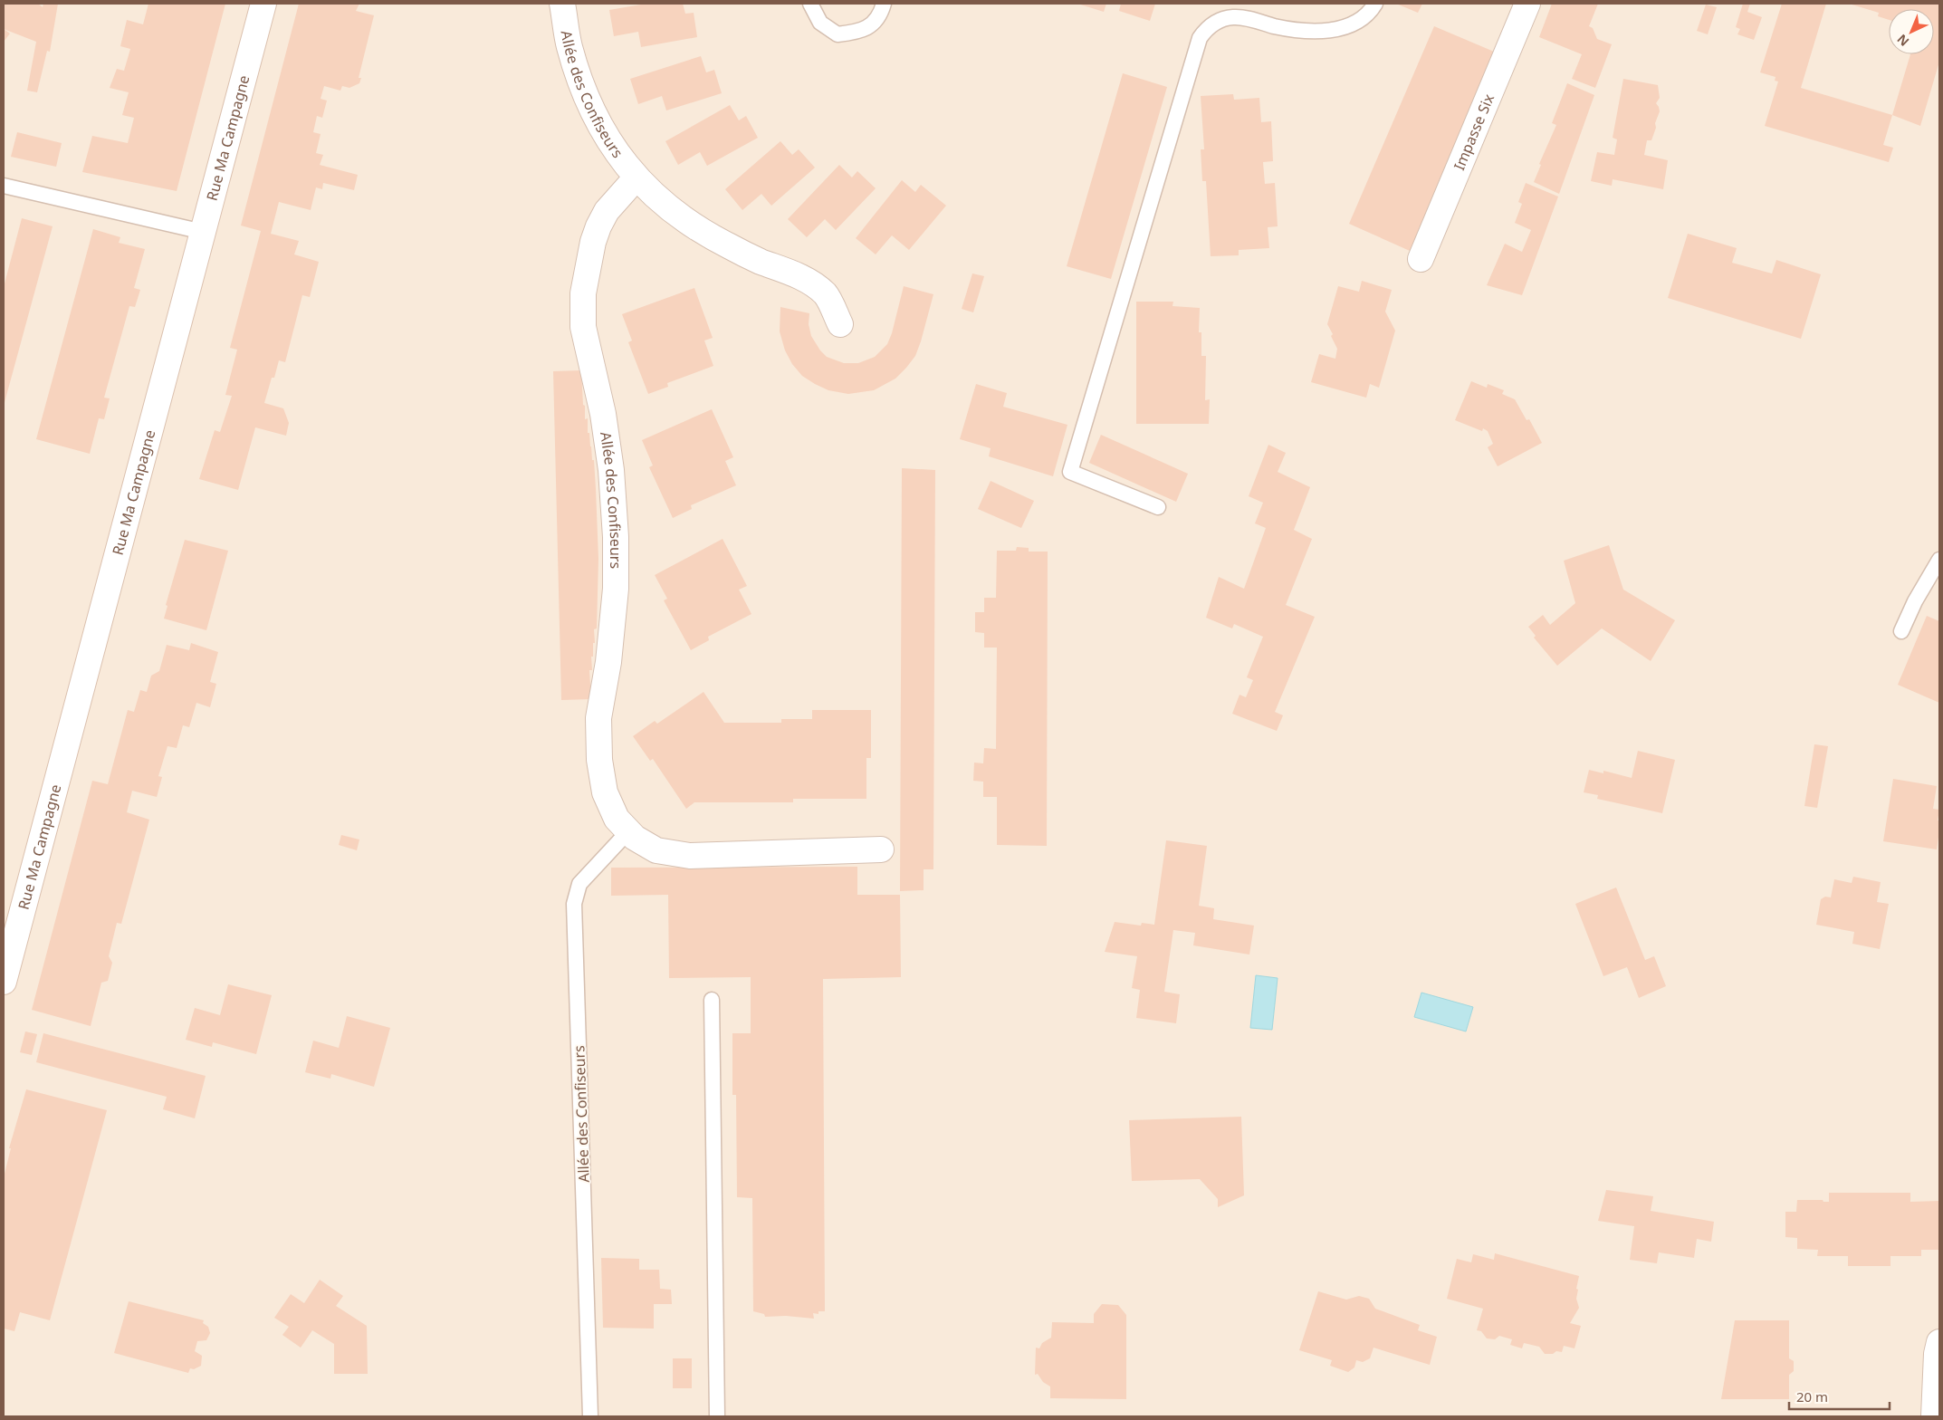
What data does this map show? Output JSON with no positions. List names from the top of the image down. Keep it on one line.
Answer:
{"streets":{"street":["Allée des Confiseurs","Impasse Six","Rue Ma Campagne"]},"scale_bar":"20 m","north":"bottom left"}
